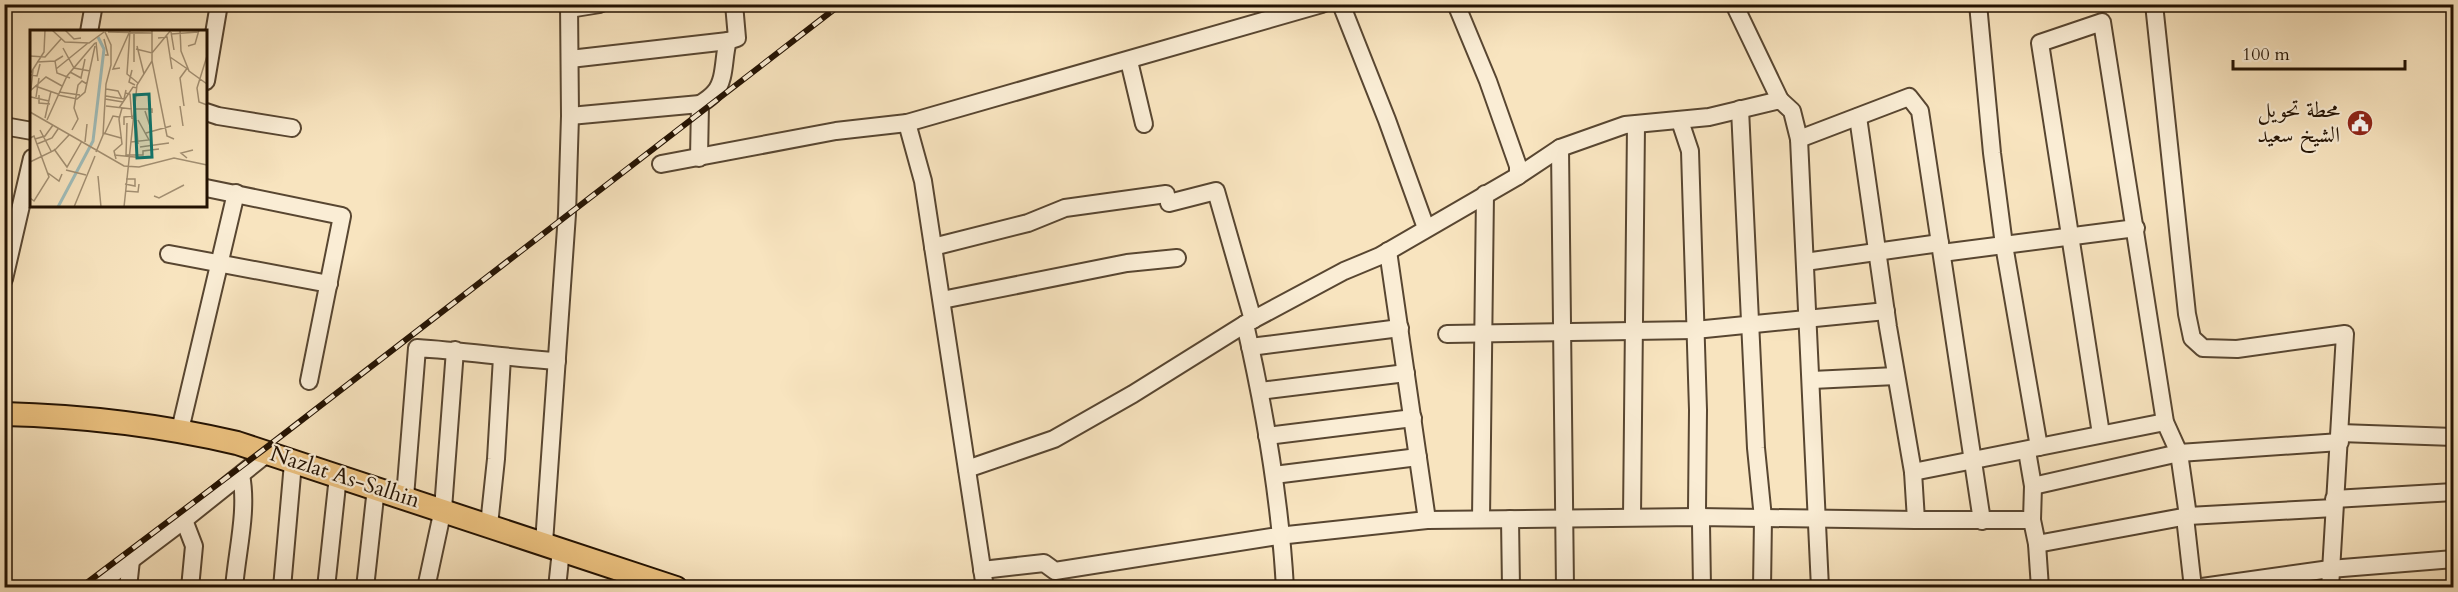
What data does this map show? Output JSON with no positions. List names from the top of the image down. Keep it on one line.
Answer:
{"streets":{"main road":["Nazlat As-Salhin"]},"places":{"public building":["محطة تحويل الشيخ سعيد"]},"scale_bar":"100 m"}
